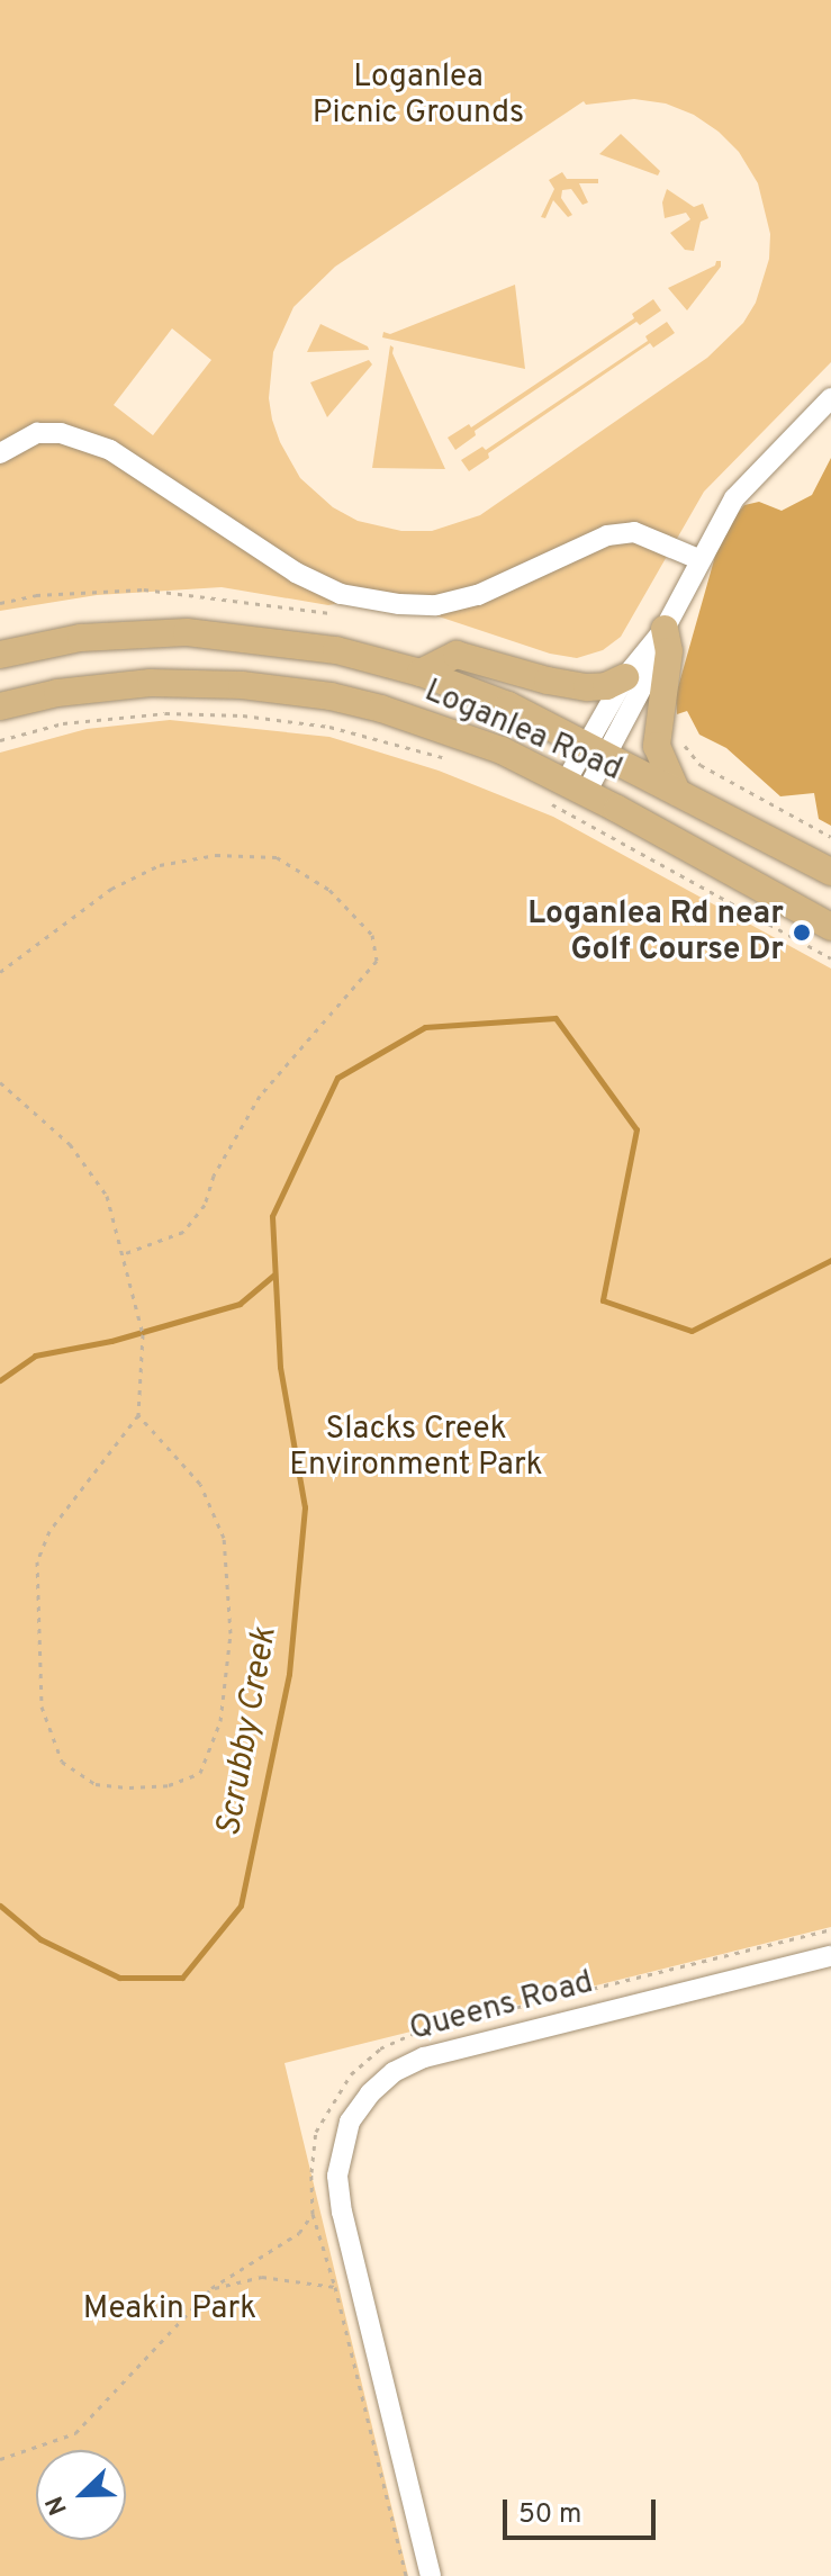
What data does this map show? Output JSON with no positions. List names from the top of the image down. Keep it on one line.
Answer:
{"streets":{"main road":["Loganlea Road"],"street":["Queens Road"]},"water":["Scrubby Creek"],"parks":["Loganlea Picnic Grounds","Slacks Creek Environment Park","Meakin Park"],"places":["Loganlea Rd near Golf Course Dr"],"scale_bar":"50 m","north":"bottom left"}
